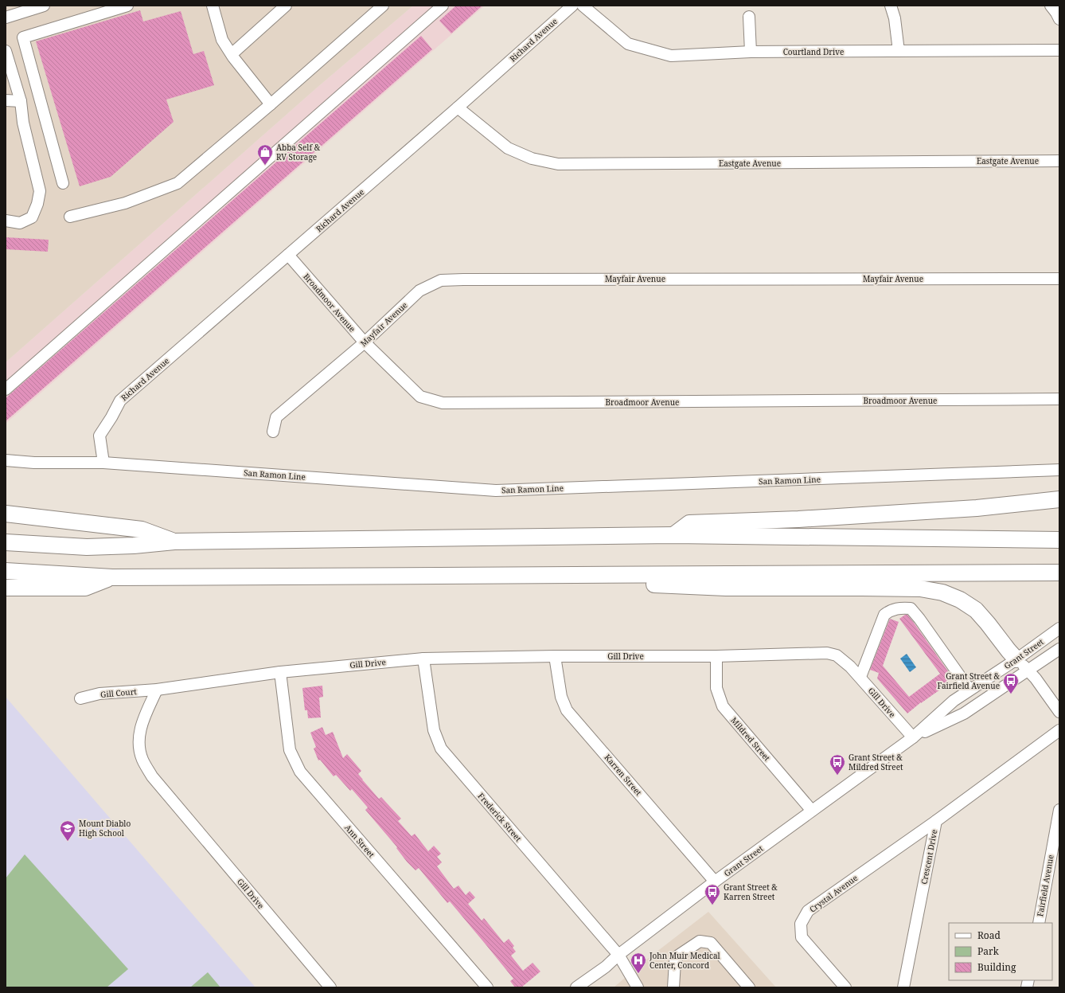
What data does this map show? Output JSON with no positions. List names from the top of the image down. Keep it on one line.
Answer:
{"streets":{"street":["Richard Avenue","Courtland Drive","Eastgate Avenue","Mayfair Avenue","Broadmoor Avenue","San Ramon Line","Grant Street","Gill Drive","Gill Court","Mildred Street","Karren Street","Frederick Street","Ann Street","Crescent Drive","Fairfield Avenue","Crystal Avenue"]},"crossings":[["Richard Avenue","Eastgate Avenue"],["Richard Avenue","Broadmoor Avenue"],["Richard Avenue","San Ramon Line"],["Mayfair Avenue","Broadmoor Avenue"],["Grant Street","Gill Drive"],["Grant Street","Mildred Street"],["Grant Street","Karren Street"],["Grant Street","Frederick Street"],["Gill Drive","Gill Court"],["Gill Drive","Mildred Street"],["Gill Drive","Karren Street"],["Gill Drive","Frederick Street"],["Gill Drive","Ann Street"],["Crescent Drive","Crystal Avenue"]],"places":{"shop":["Abba Self & RV Storage"],"bus stop":["Grant Street & Fairfield Avenue","Grant Street & Mildred Street","Grant Street & Karren Street"],"school or university":["Mount Diablo High School"],"hospital":["John Muir Medical Center, Concord"]},"legend":["Road","Park","Building"]}
